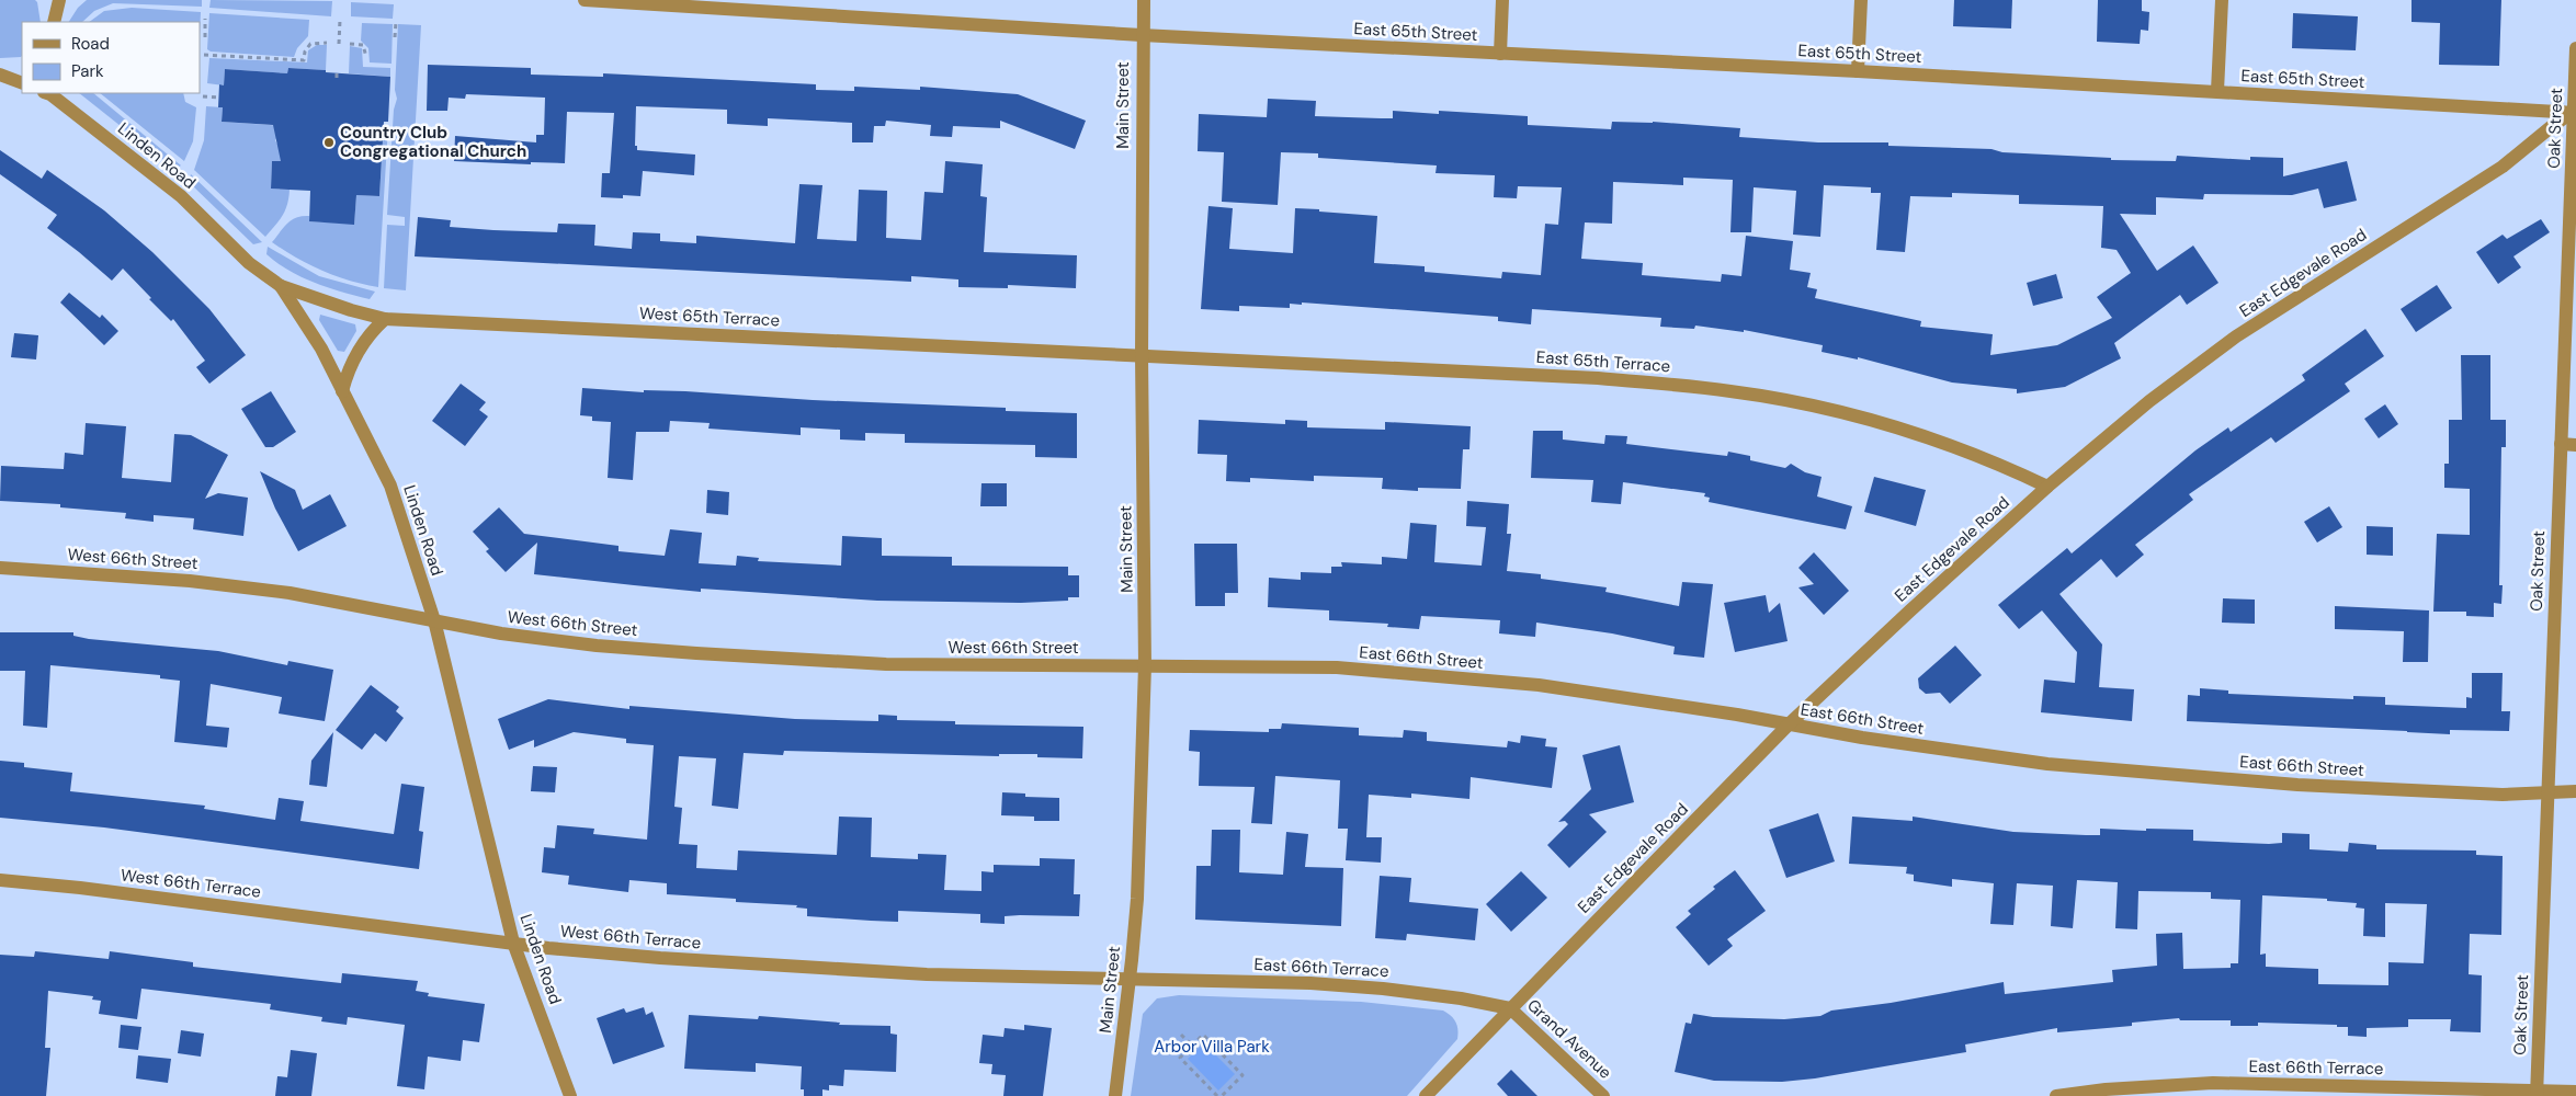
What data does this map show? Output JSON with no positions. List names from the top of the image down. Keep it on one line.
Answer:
{"streets":{"street":["East 65th Street","Main Street","Oak Street","Linden Road","East Edgevale Road","West 65th Terrace","East 65th Terrace","West 66th Street","East 66th Street","West 66th Terrace","East 66th Terrace","Grand Avenue"]},"crossings":[["East 65th Street","Main Street"],["East 65th Street","Oak Street"],["East 65th Street","East Edgevale Road"],["Main Street","West 65th Terrace"],["Main Street","East 65th Terrace"],["Main Street","West 66th Street"],["Main Street","East 66th Street"],["Main Street","West 66th Terrace"],["Main Street","East 66th Terrace"],["Oak Street","East Edgevale Road"],["Oak Street","East 66th Street"],["Oak Street","East 66th Terrace"],["Linden Road","West 65th Terrace"],["Linden Road","West 66th Street"],["Linden Road","West 66th Terrace"],["East Edgevale Road","East 65th Terrace"],["East Edgevale Road","East 66th Street"],["East Edgevale Road","East 66th Terrace"],["East Edgevale Road","Grand Avenue"],["West 65th Terrace","East 65th Terrace"],["West 66th Street","East 66th Street"],["West 66th Terrace","East 66th Terrace"],["East 66th Terrace","Grand Avenue"]],"parks":["Arbor Villa Park"],"places":["Country Club Congregational Church"],"legend":["Road","Park"]}
